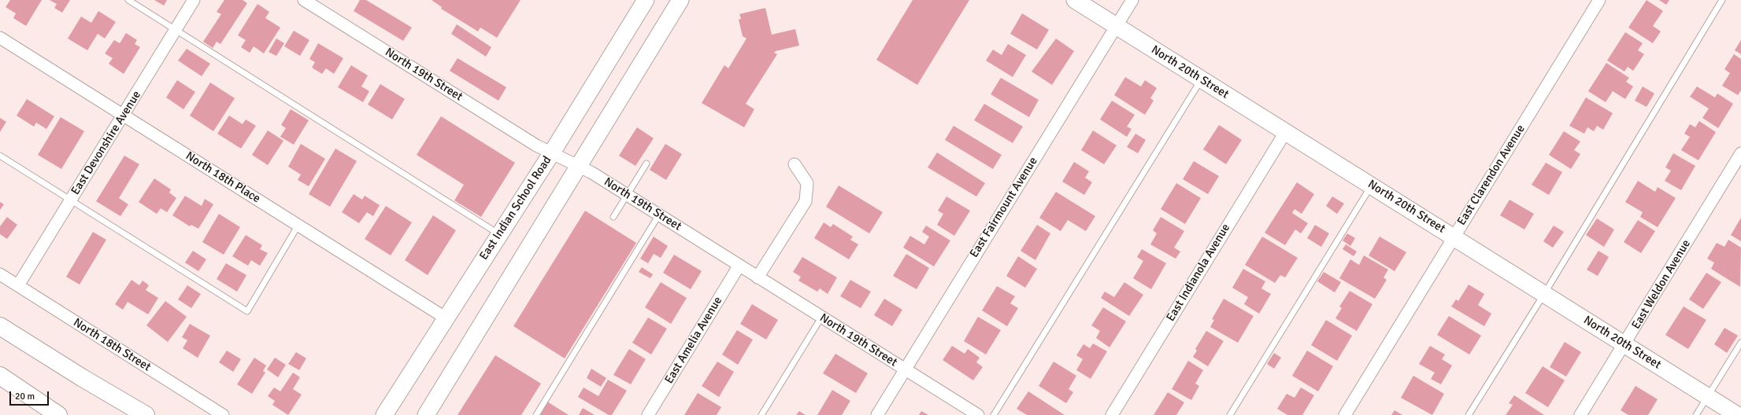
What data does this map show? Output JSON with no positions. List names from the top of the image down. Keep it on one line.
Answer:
{"streets":{"main road":["North 20th Street","East Indian School Road"],"street":["North 19th Street","East Devonshire Avenue","East Clarendon Avenue","North 18th Place","East Fairmount Avenue","East Indianola Avenue","East Weldon Avenue","East Amelia Avenue","North 18th Street"]},"crossings":[["North 20th Street","East Clarendon Avenue"],["North 20th Street","East Fairmount Avenue"],["North 20th Street","East Indianola Avenue"],["North 20th Street","East Weldon Avenue"],["North 19th Street","East Fairmount Avenue"],["North 19th Street","East Indian School Road"],["North 19th Street","East Amelia Avenue"],["East Devonshire Avenue","North 18th Place"],["East Devonshire Avenue","North 18th Street"],["North 18th Place","East Indian School Road"]],"scale_bar":"20 m"}
